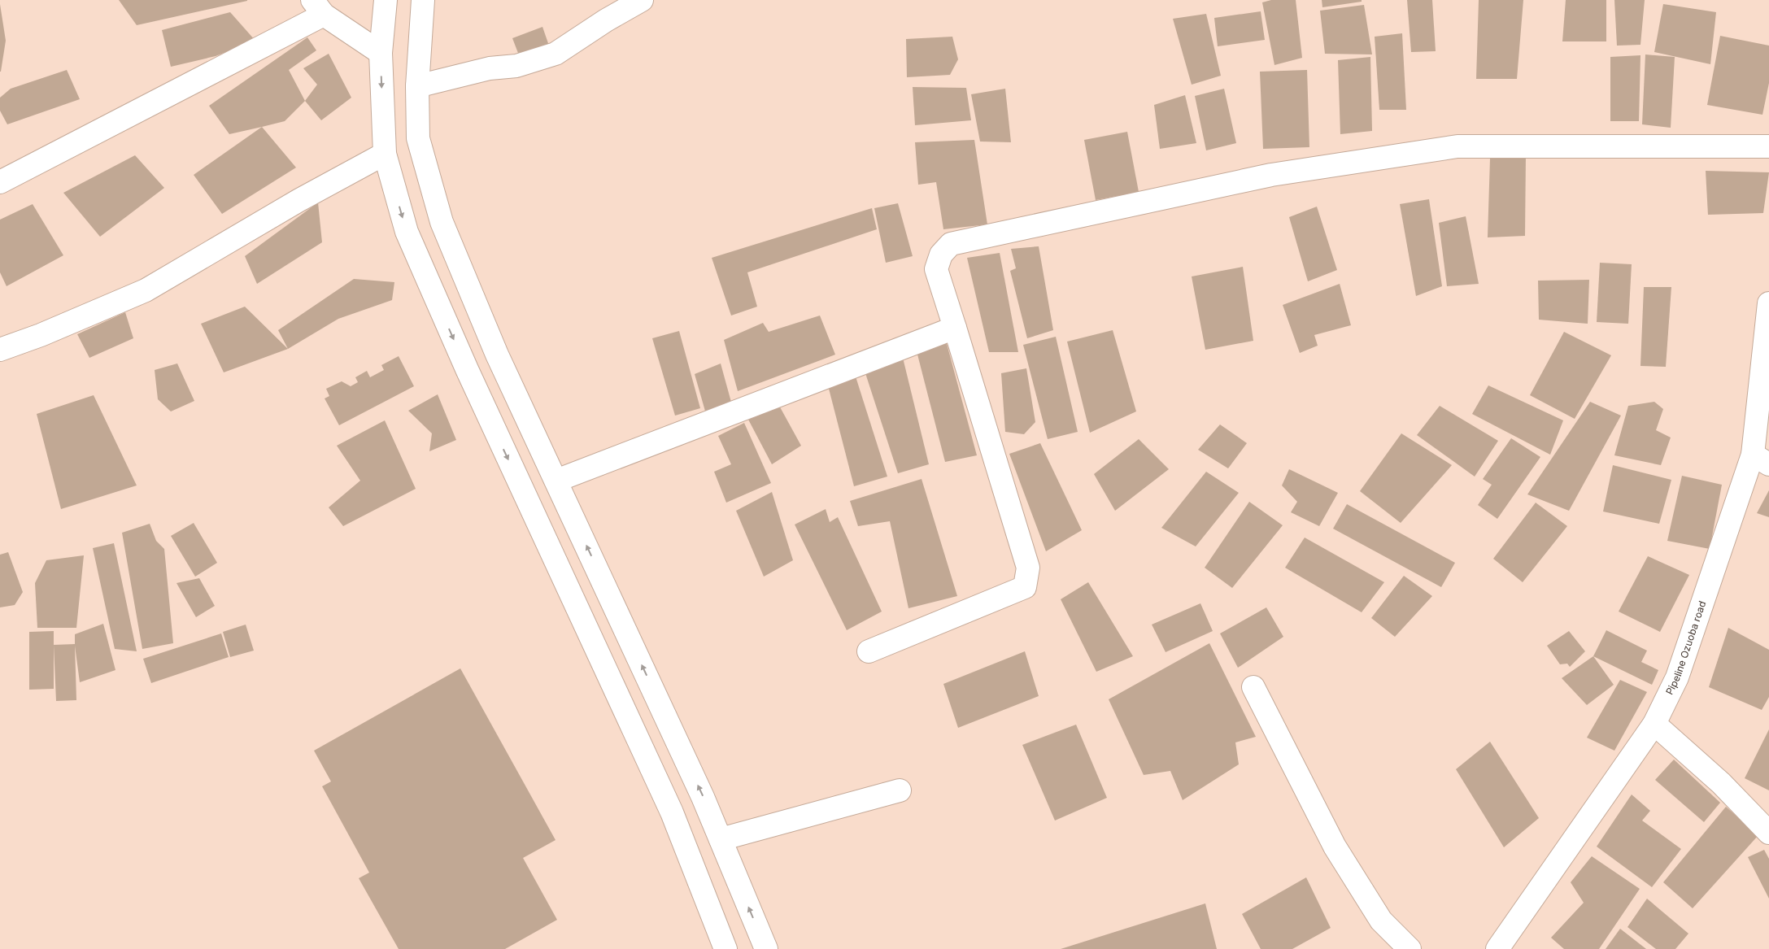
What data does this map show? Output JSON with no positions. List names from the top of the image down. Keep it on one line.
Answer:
{"streets":{"street":["Pipeline Ozuoba road"]}}
